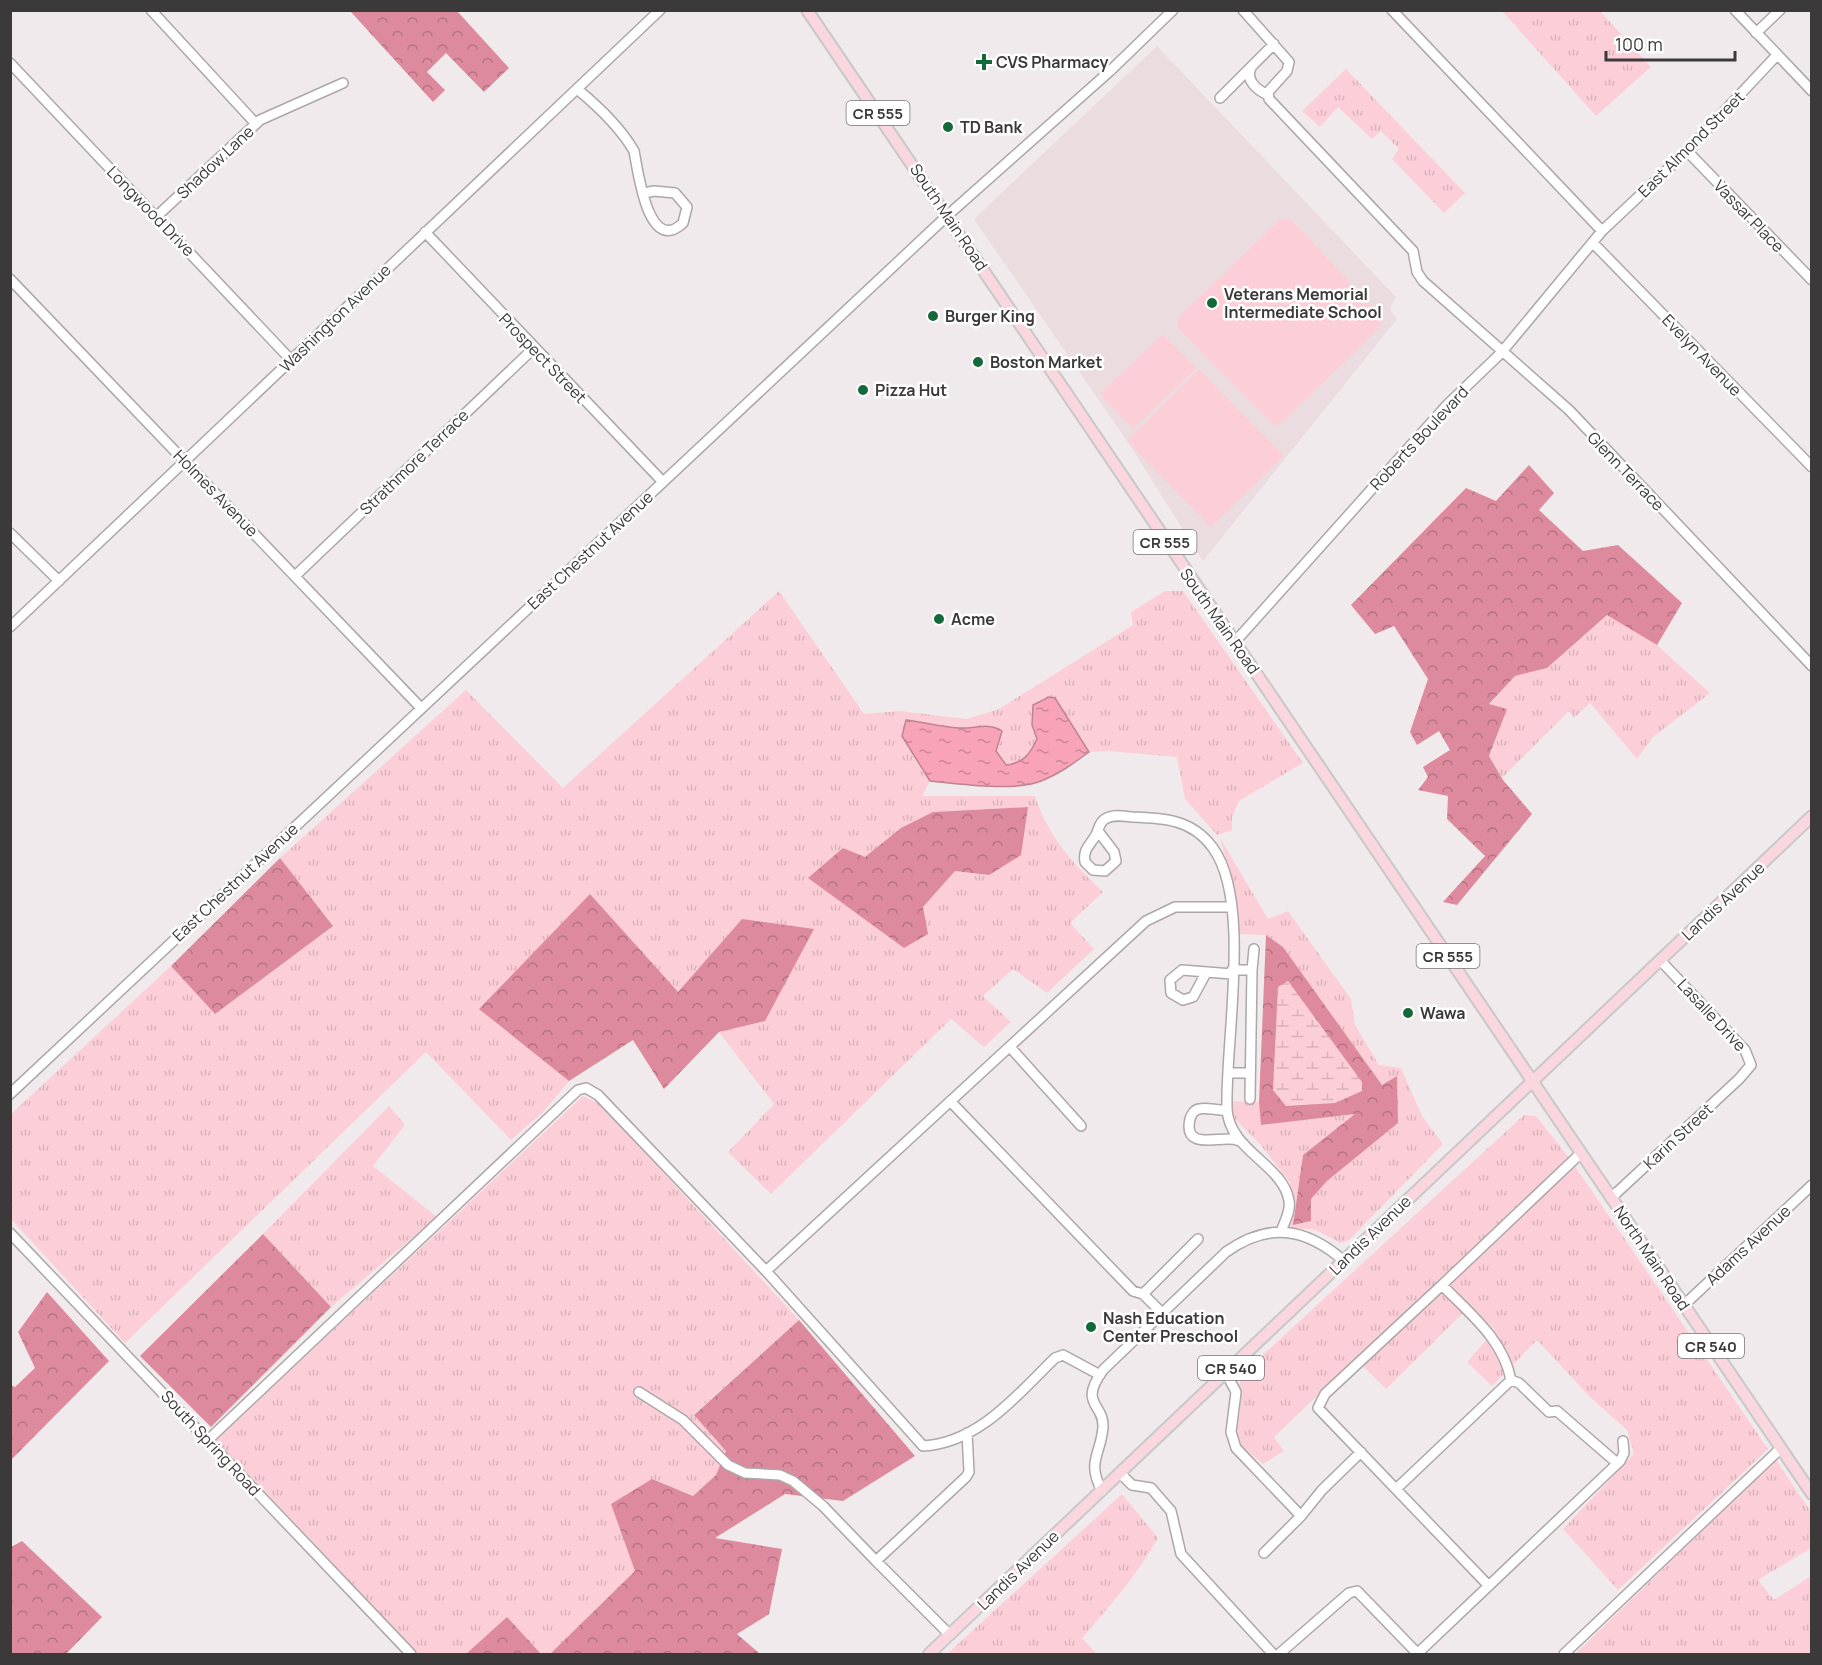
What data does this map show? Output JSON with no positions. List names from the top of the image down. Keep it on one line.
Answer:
{"streets":{"main road":["CR 555","South Main Road","Landis Avenue","North Main Road","CR 540"],"street":["East Almond Street","Shadow Lane","Longwood Drive","Vassar Place","Washington Avenue","Evelyn Avenue","Prospect Street","Roberts Boulevard","Strathmore Terrace","Glenn Terrace","Holmes Avenue","East Chestnut Avenue","Lasalle Drive","Karin Street","Adams Avenue","South Spring Road"]},"crossings":[["East Almond Street","Vassar Place"],["East Almond Street","Roberts Boulevard"],["Shadow Lane","Longwood Drive"],["Longwood Drive","Washington Avenue"],["South Main Road","Roberts Boulevard"],["South Main Road","East Chestnut Avenue"],["South Main Road","Landis Avenue"],["South Main Road","North Main Road"],["Washington Avenue","Prospect Street"],["Washington Avenue","Holmes Avenue"],["Evelyn Avenue","Roberts Boulevard"],["Prospect Street","Strathmore Terrace"],["Prospect Street","East Chestnut Avenue"],["Roberts Boulevard","Glenn Terrace"],["Strathmore Terrace","Holmes Avenue"],["Holmes Avenue","East Chestnut Avenue"],["Landis Avenue","Lasalle Drive"],["Landis Avenue","North Main Road"],["Lasalle Drive","Karin Street"],["Karin Street","North Main Road"],["Adams Avenue","North Main Road"]],"places":{"health":["CVS Pharmacy"],"other":["TD Bank","Veterans Memorial Intermediate School","Burger King","Boston Market","Pizza Hut","Acme","Wawa","Nash Education Center Preschool"]},"scale_bar":"100 m"}
